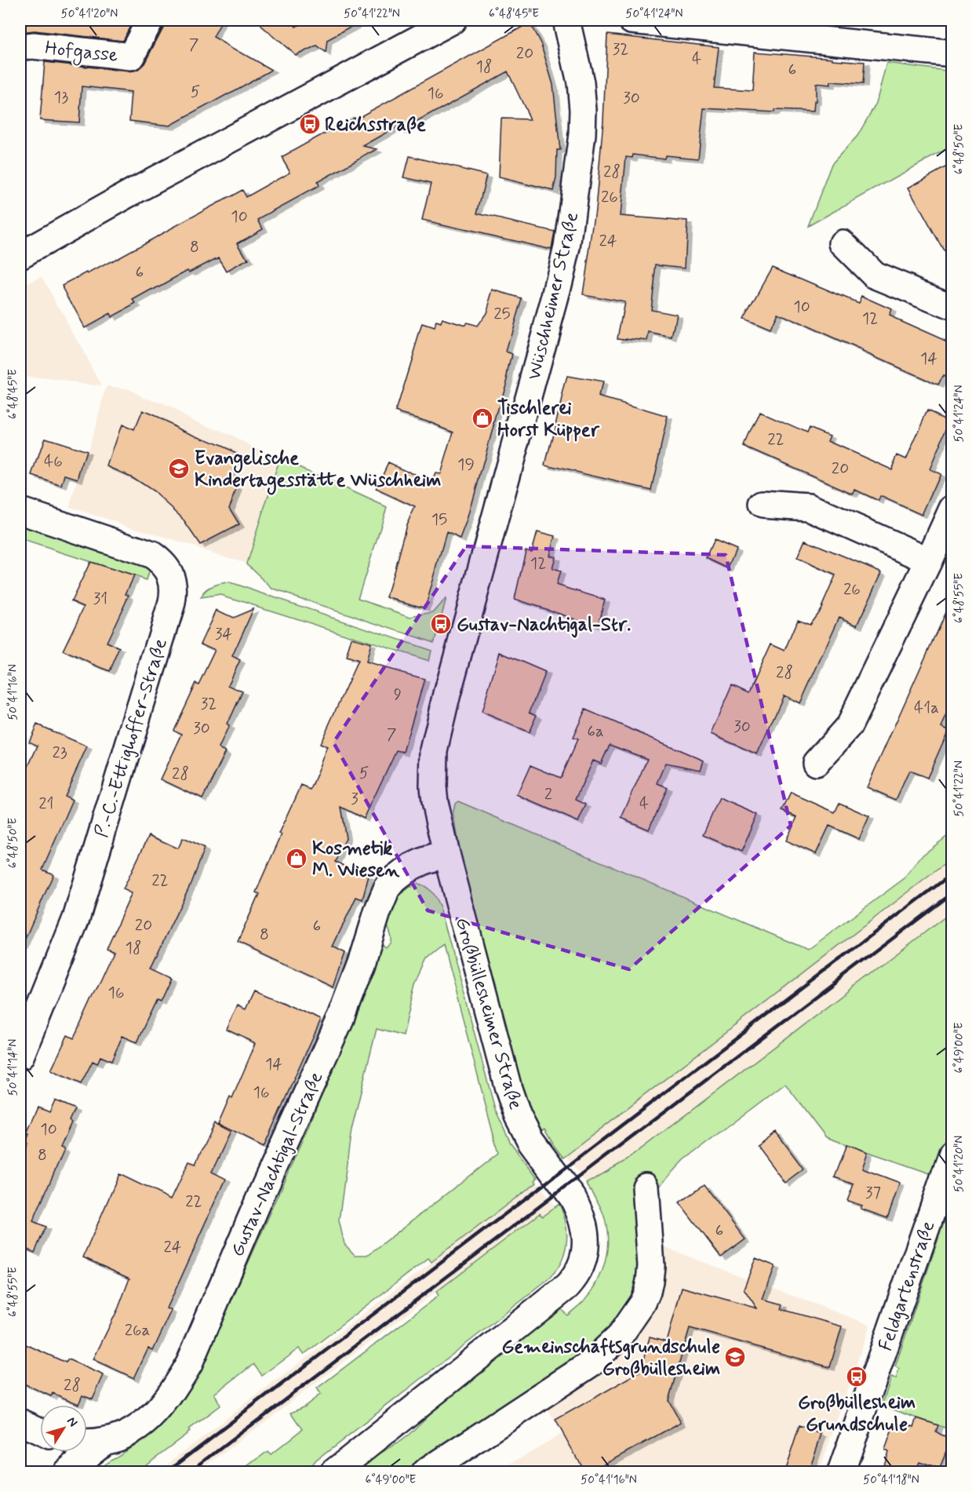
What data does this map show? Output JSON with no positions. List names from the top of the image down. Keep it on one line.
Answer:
{"streets":{"street":["Hofgasse","Wüschheimer Straße","P.-C.-Ettighoffer-Straße","Großbüllesheimer Straße","Gustav-Nachtigal-Straße","Feldgartenstraße"]},"crossings":[["Wüschheimer Straße","Großbüllesheimer Straße"],["Großbüllesheimer Straße","Gustav-Nachtigal-Straße"]],"places":{"bus stop":["Reichsstraße","Gustav-Nachtigal-Str.","Großbüllesheim Grundschule"],"shop":["Tischlerei Horst Küpper","Kosmetik M. Wiesen"],"school or university":["Evangelische Kindertagesstätte Wüschheim","Gemeinschaftsgrundschule Großbüllesheim"]},"house_numbers":["7","32","20","4","18","6","5","16","13","30","28","26","10","24","8","6","10","25","12","14","22","46","19","20","15","12","26","31","34","28","9","32","41a","30","30","6a","7","23","5","28","2","3","21","4","22","20","6","8","18","16","14","16","10","8","37","22","6","24","26a","28"],"north":"top right","coordinates":["50°41'20\"N","50°41'22\"N","6°48'45\"E","50°41'24\"N","6°48'50\"E","6°48'55\"E","50°41'16\"N","6°49'00\"E","50°41'14\"N","50°41'18\"N"]}
